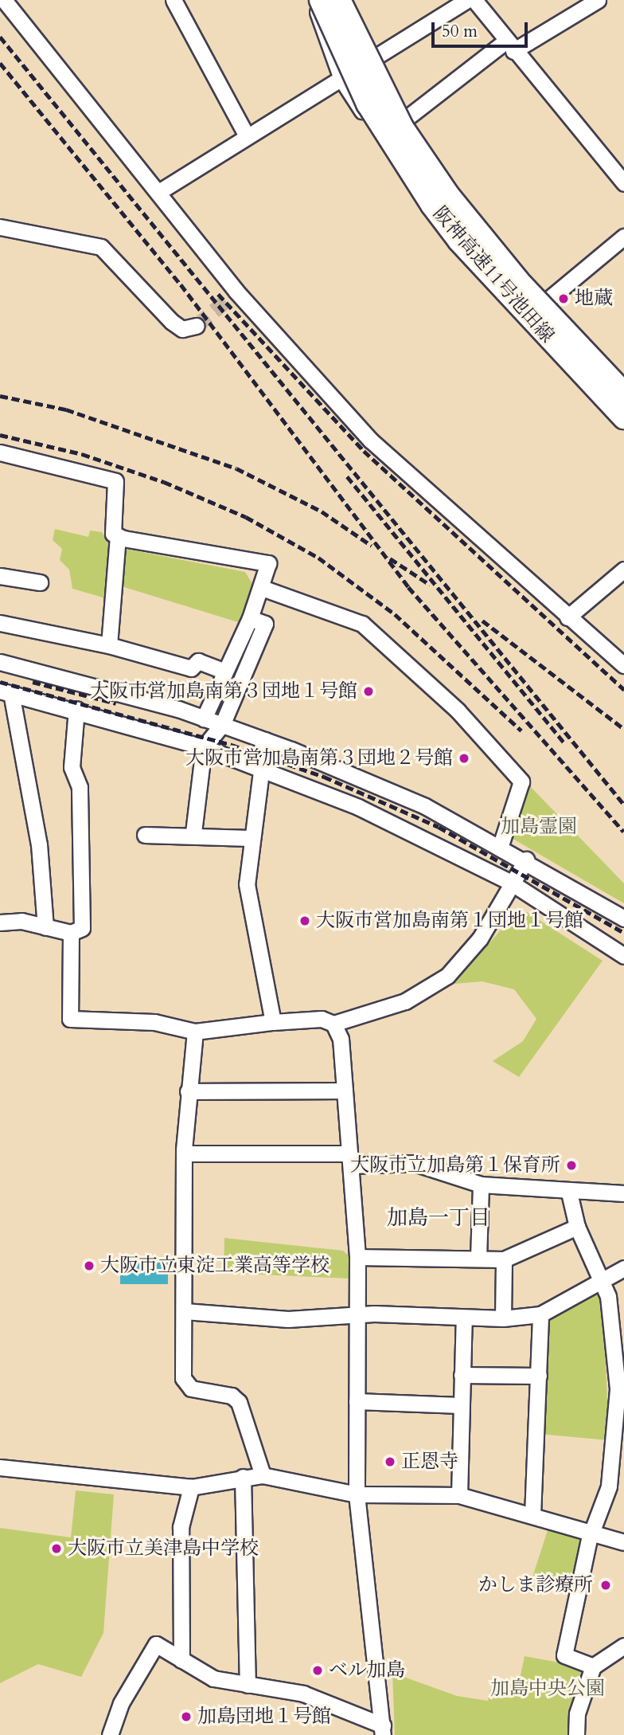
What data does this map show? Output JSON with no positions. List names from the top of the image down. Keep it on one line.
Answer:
{"streets":{"highway":["阪神高速11号池田線"]},"districts":["加島一丁目"],"parks":["加島霊園","加島中央公園"],"places":["地蔵","大阪市営加島南第３団地１号館","大阪市営加島南第３団地２号館","大阪市営加島南第１団地１号館","大阪市立加島第１保育所","大阪市立東淀工業高等学校","正恩寺","大阪市立美津島中学校","かしま診療所","ベル加島","加島団地１号館"],"scale_bar":"50 m"}
